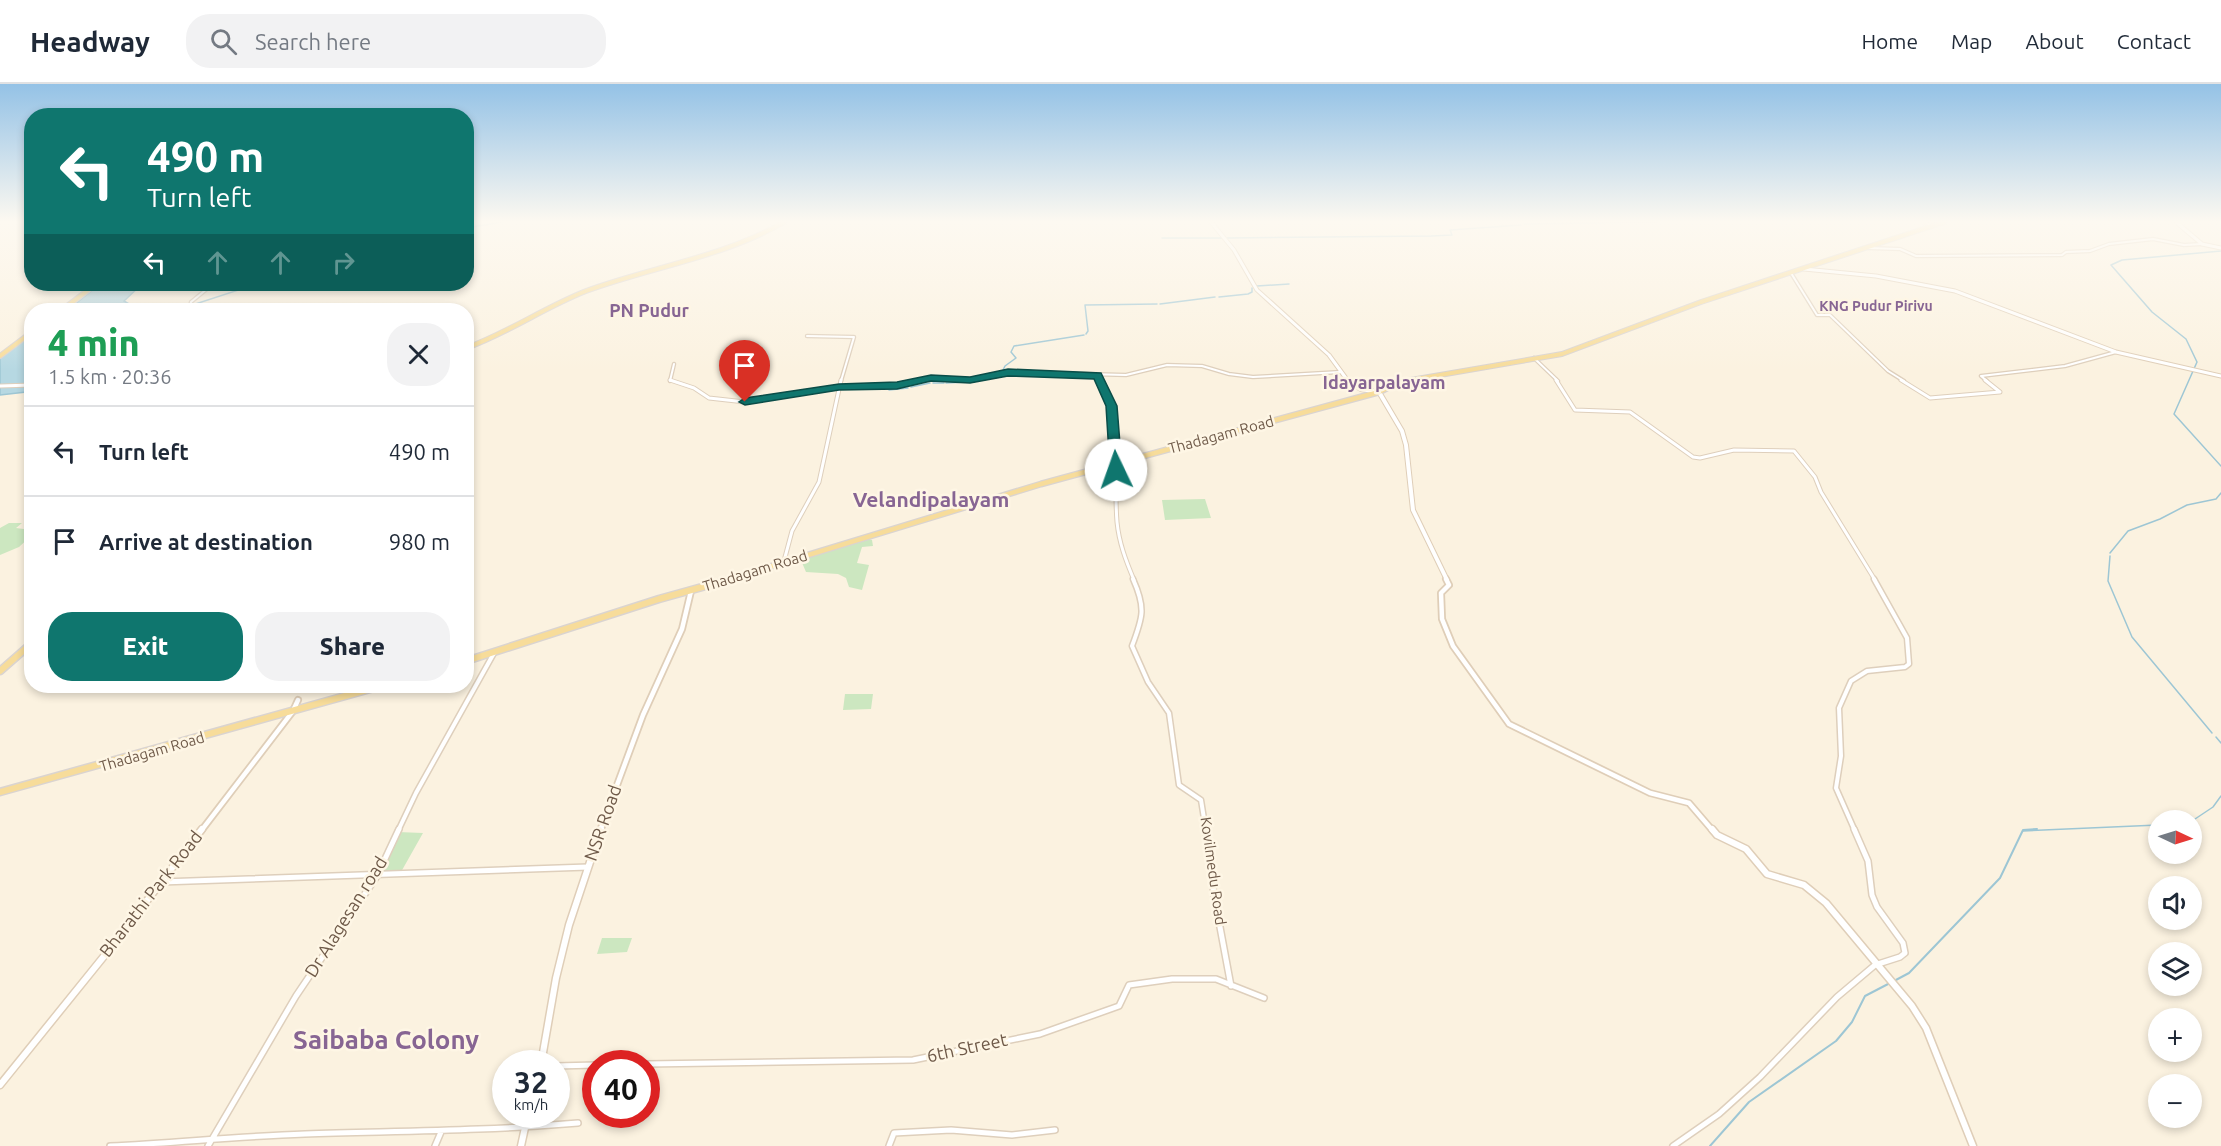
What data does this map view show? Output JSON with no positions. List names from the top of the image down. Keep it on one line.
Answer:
{"streets":{"main road":["Thadagam Road","NSR Road","Bharathi Park Road"],"street":["Kovilmedu Road","Dr Alagesan road","6th Street"]},"crossings":[["Thadagam Road","NSR Road"],["Thadagam Road","Kovilmedu Road"],["Thadagam Road","Bharathi Park Road"],["Thadagam Road","Dr Alagesan road"],["Kovilmedu Road","6th Street"]],"districts":["KNG Pudur Pirivu","PN Pudur","Idayarpalayam","Velandipalayam","Saibaba Colony"],"north":"right","page":{"header":"Headway","search":"Search here","nav":["Home","Map","About","Contact"],"turn":["490 m","Turn left"],"heading":["4 min","1.5 km · 20:36"],"list":[{"name":"Turn left","value":"490 m"},{"name":"Arrive at destination","value":"980 m"}],"buttons":["Exit","Share"],"map_buttons":["+","−"],"speed":"32 km/h","limit":"40"}}
